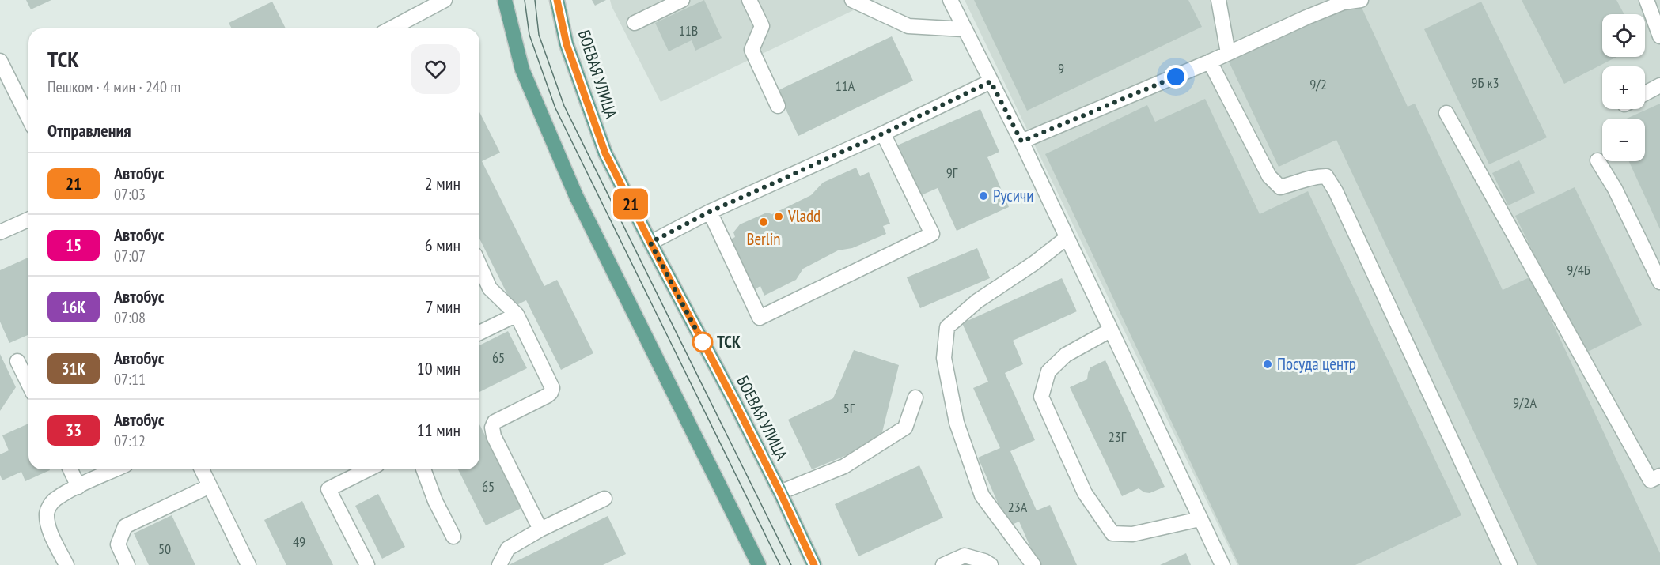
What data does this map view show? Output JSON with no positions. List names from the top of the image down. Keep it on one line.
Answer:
{"streets":{"main road":["БОЕВАЯ УЛИЦА"]},"places":["Русичи","Vladd","Berlin","ТСК","Посуда центр"],"lines":["bus line 21"],"house_numbers":["11В","9","9Б к3","9/2","11А","9Г","9/4Б","65","9/2А","5Г","23Г","65","23А","49","50"],"page":{"on_map":"21","map_buttons":["+","−"],"heading":[["ТСК","Пешком · 4 мин · 240 m"],"Отправления"],"list":[{"mark":"21","name":"Автобус","note":"07:03","value":"2 мин"},{"mark":"15","name":"Автобус","note":"07:07","value":"6 мин"},{"mark":"16К","name":"Автобус","note":"07:08","value":"7 мин"},{"mark":"31К","name":"Автобус","note":"07:11","value":"10 мин"},{"mark":"33","name":"Автобус","note":"07:12","value":"11 мин"}]}}
